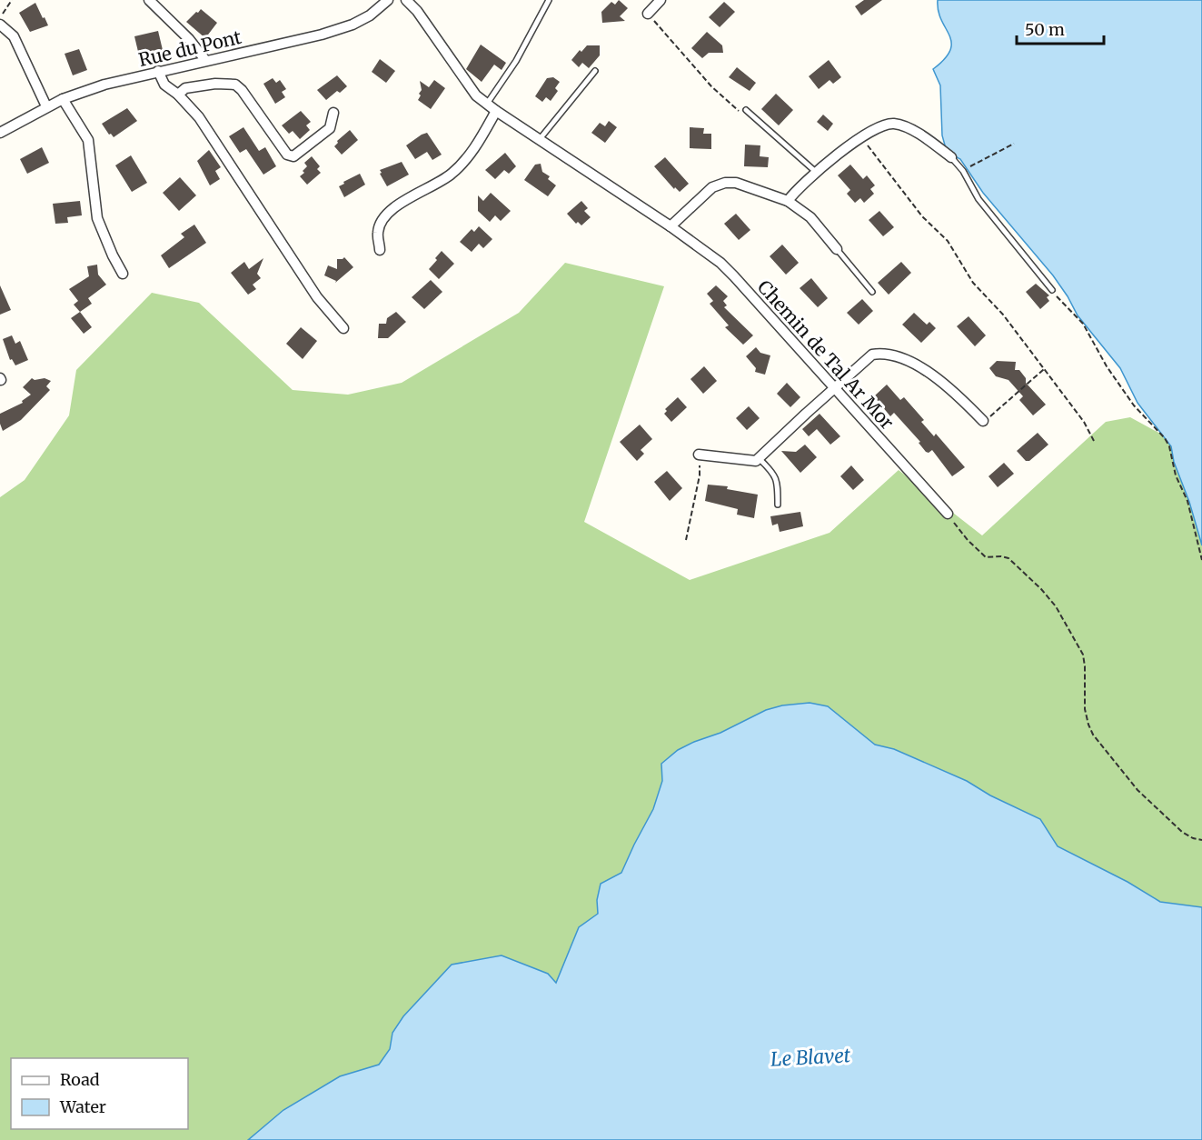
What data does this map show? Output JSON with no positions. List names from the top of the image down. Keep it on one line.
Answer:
{"streets":{"street":["Rue du Pont","Chemin de Tal Ar Mor"]},"water":["Le Blavet"],"legend":["Road","Water"],"scale_bar":"50 m"}
